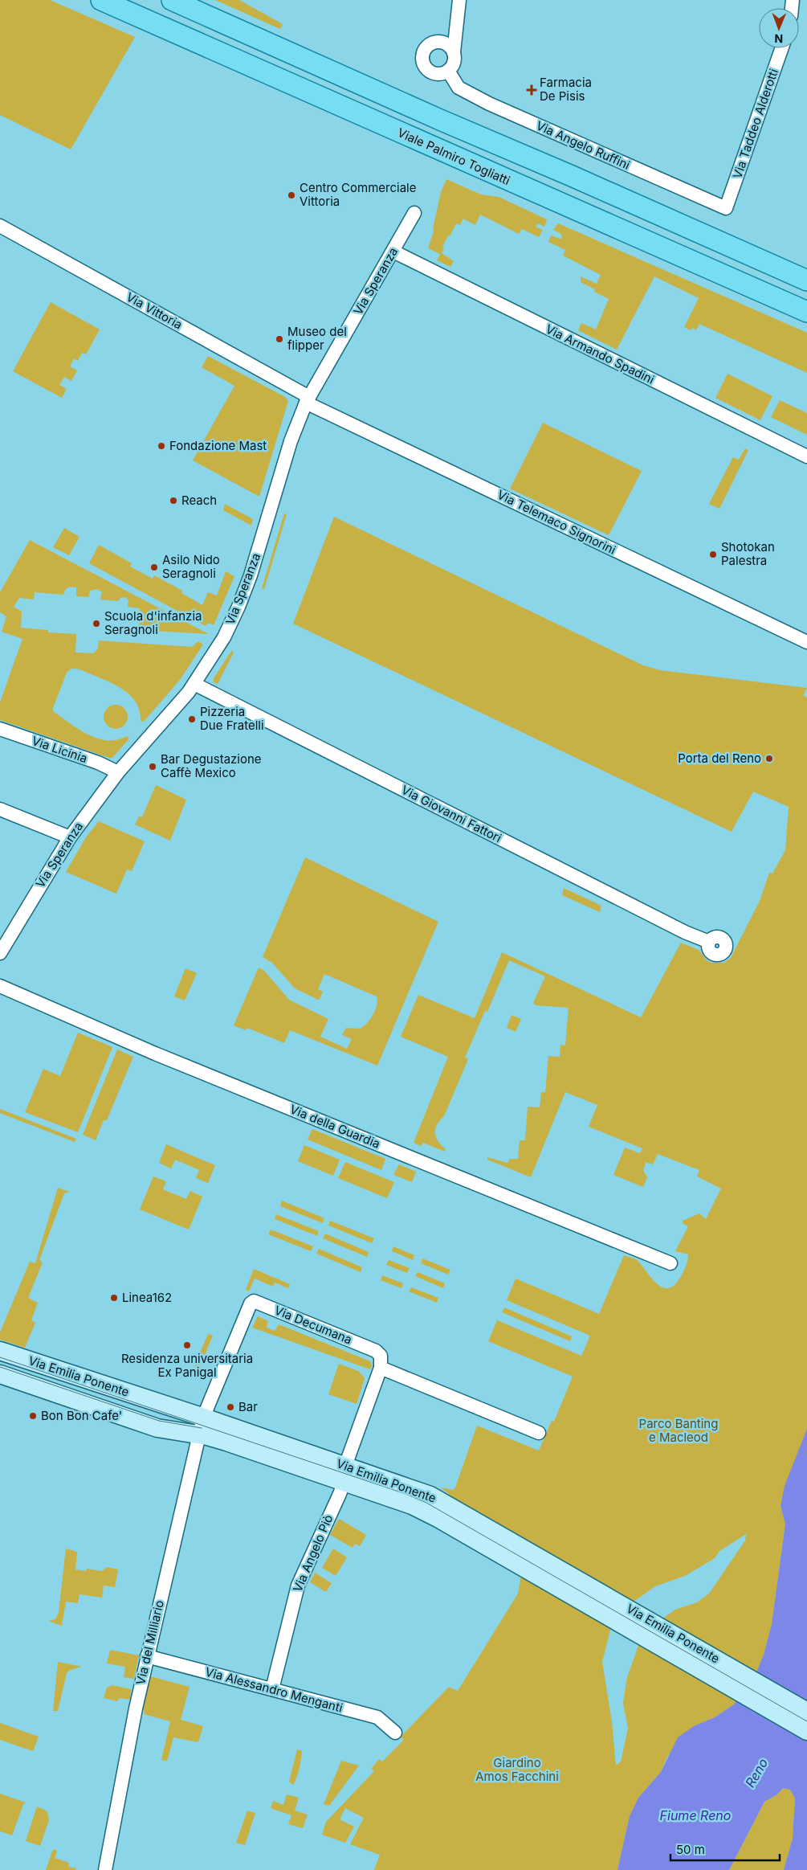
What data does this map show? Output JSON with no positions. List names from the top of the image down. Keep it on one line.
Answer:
{"streets":{"main road":["Viale Palmiro Togliatti","Via Emilia Ponente"],"street":["Via Taddeo Alderotti","Via Angelo Ruffini","Via Speranza","Via Vittoria","Via Armando Spadini","Via Telemaco Signorini","Via Licinia","Via Giovanni Fattori","Via della Guardia","Via Decumana","Via Angelo Piò","Via del Milliario","Via Alessandro Menganti"]},"crossings":[["Via Taddeo Alderotti","Via Angelo Ruffini"],["Via Speranza","Via Vittoria"],["Via Speranza","Via Armando Spadini"],["Via Speranza","Via Telemaco Signorini"],["Via Speranza","Via Licinia"],["Via Speranza","Via Giovanni Fattori"],["Via Vittoria","Via Telemaco Signorini"],["Via Decumana","Via Emilia Ponente"],["Via Decumana","Via del Milliario"],["Via Emilia Ponente","Via Angelo Piò"],["Via Emilia Ponente","Via del Milliario"],["Via Angelo Piò","Via Alessandro Menganti"],["Via del Milliario","Via Alessandro Menganti"]],"water":["Reno","Fiume Reno"],"parks":["Parco Banting e Macleod","Giardino Amos Facchini"],"places":{"health":["Farmacia De Pisis"],"other":["Centro Commerciale Vittoria","Museo del flipper","Fondazione Mast","Reach","Shotokan Palestra","Asilo Nido Seragnoli","Scuola d'infanzia Seragnoli","Pizzeria Due Fratelli","Porta del Reno","Bar Degustazione Caffè Mexico","Linea162","Residenza universitaria Ex Panigal","Bar","Bon Bon Cafe'"]},"scale_bar":"50 m","north":"bottom"}
